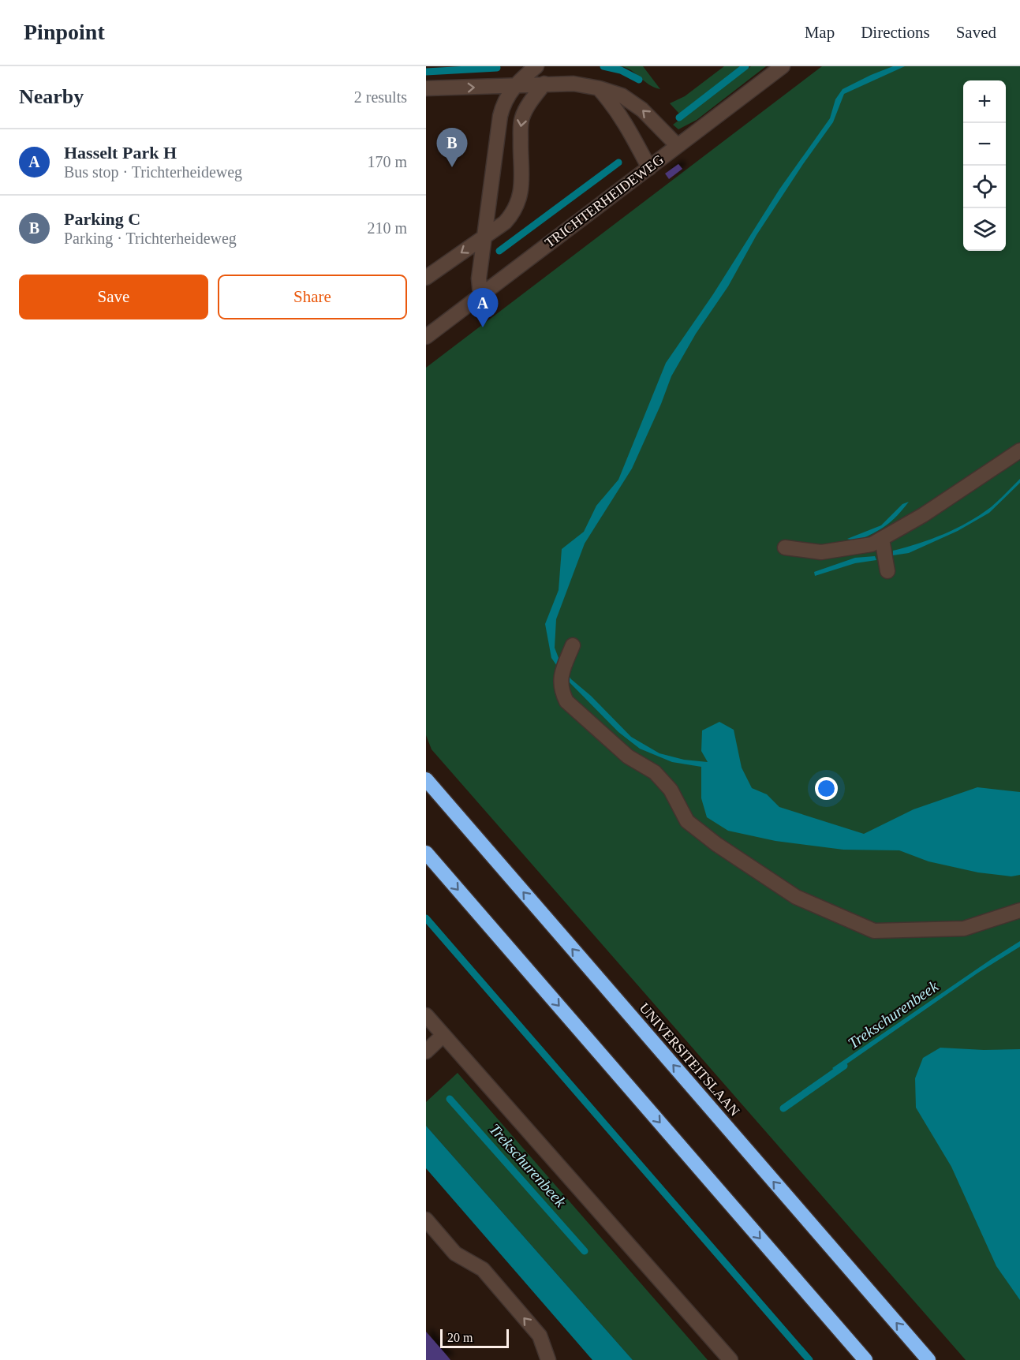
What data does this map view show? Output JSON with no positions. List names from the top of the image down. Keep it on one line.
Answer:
{"streets":{"highway":["UNIVERSITEITSLAAN"],"street":["TRICHTERHEIDEWEG"]},"water":["Trekschurenbeek"],"scale_bar":"20 m","page":{"header":"Pinpoint","nav":["Map","Directions","Saved"],"heading":["Nearby","2 results"],"map_buttons":["+","−"],"list":[{"mark":"A","name":"Hasselt Park H","note":"Bus stop · Trichterheideweg","value":"170 m"},{"mark":"B","name":"Parking C","note":"Parking · Trichterheideweg","value":"210 m"}],"pins":["B","A"],"buttons":["Save","Share"],"scale":"20 m"}}
